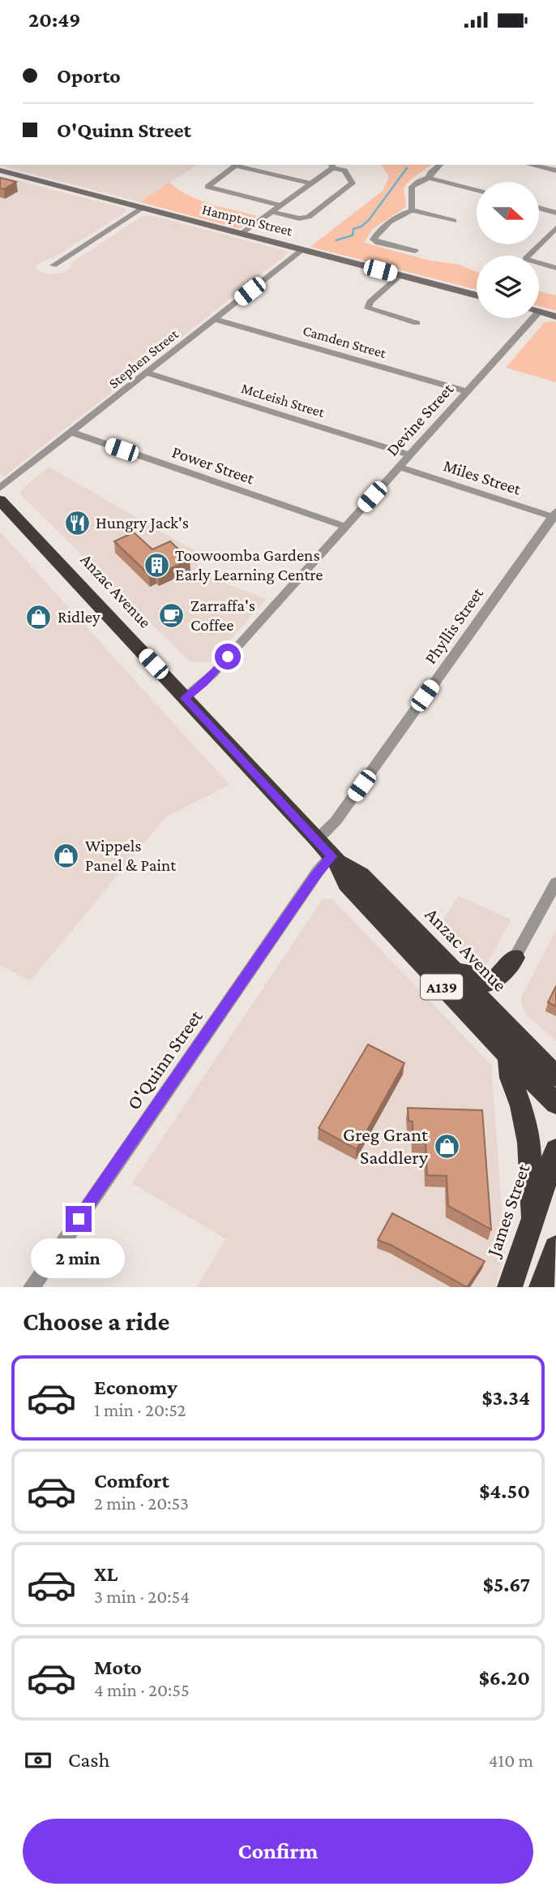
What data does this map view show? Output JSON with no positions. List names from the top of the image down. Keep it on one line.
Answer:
{"streets":{"highway":["Anzac Avenue","A139","James Street"],"street":["Hampton Street","Camden Street","Stephen Street","McLeish Street","Devine Street","Power Street","Miles Street","Phyllis Street","O'Quinn Street"]},"crossings":[["Hampton Street","Stephen Street"],["Camden Street","Stephen Street"],["Camden Street","Devine Street"],["Stephen Street","McLeish Street"],["Stephen Street","Power Street"],["McLeish Street","Devine Street"],["Devine Street","Power Street"],["Devine Street","Miles Street"],["Devine Street","Anzac Avenue"],["Miles Street","Phyllis Street"],["Anzac Avenue","Phyllis Street"],["Anzac Avenue","O'Quinn Street"]],"places":{"restaurant":["Hungry Jack's"],"building":["Toowoomba Gardens Early Learning Centre"],"cafe":["Zarraffa's Coffee"],"shop":["Ridley","Wippels Panel & Paint","Greg Grant Saddlery"]},"north":"right","page":{"status":"20:49","banner":["Oporto","O'Quinn Street"],"bubble":"2 min","heading":"Choose a ride","list":[{"name":"Economy","note":"1 min · 20:52","value":"$3.34"},{"name":"Comfort","note":"2 min · 20:53","value":"$4.50"},{"name":"XL","note":"3 min · 20:54","value":"$5.67"},{"name":"Moto","note":"4 min · 20:55","value":"$6.20"}],"pay":["Cash","410 m"],"buttons":"Confirm"}}
